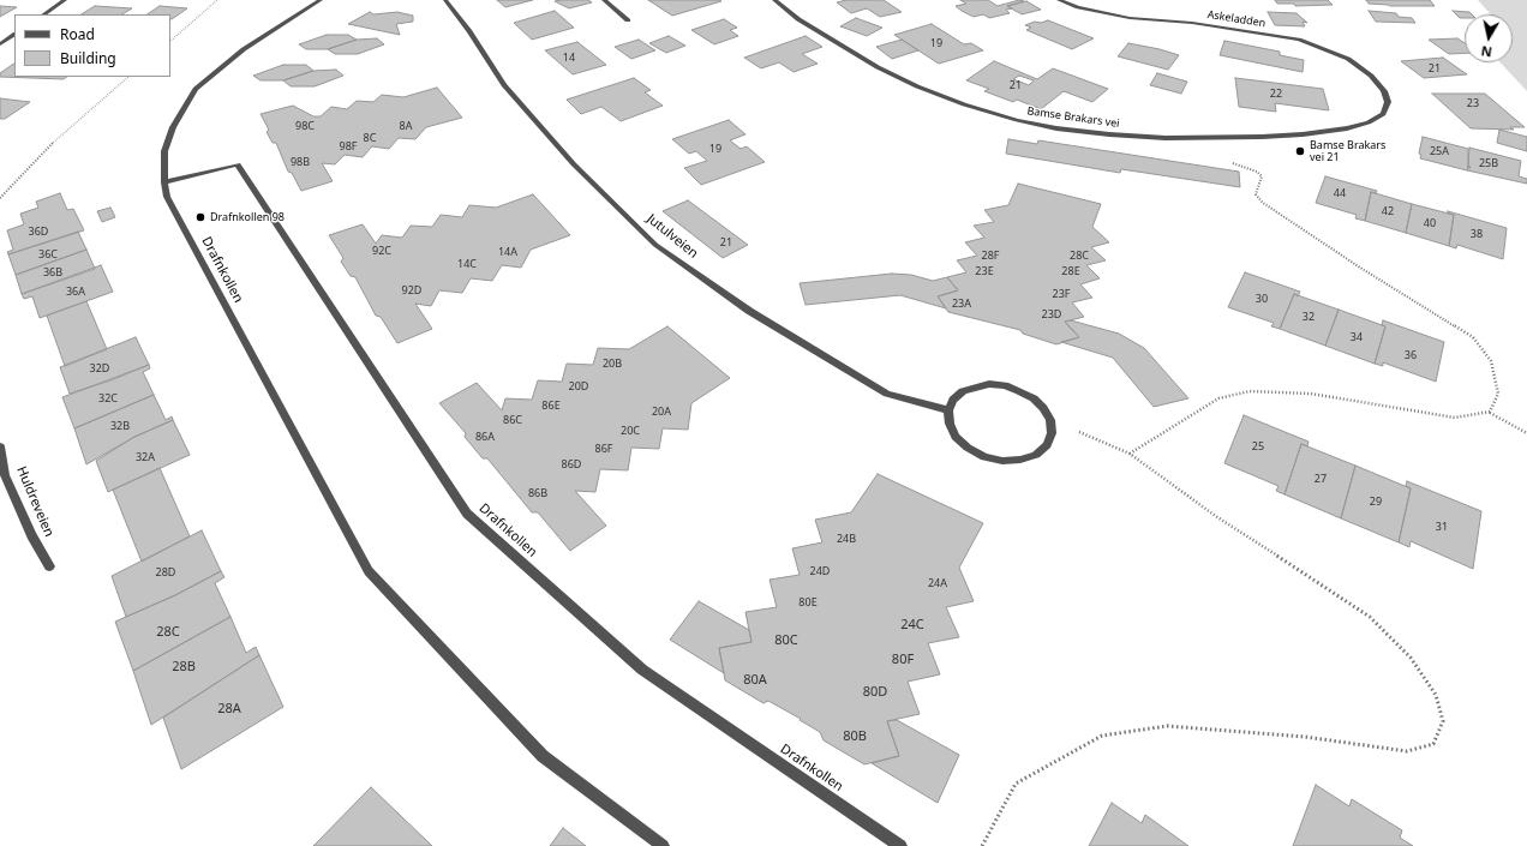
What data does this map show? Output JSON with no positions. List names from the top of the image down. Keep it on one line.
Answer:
{"streets":{"street":["Askeladden","Bamse Brakars vei","Jutulveien","Drafnkollen","Huldreveien"]},"crossings":[["Askeladden","Bamse Brakars vei"]],"places":["Bamse Brakars vei 21","Drafnkollen 98"],"house_numbers":["19","14","21","21","22","23","98C","8A","8C","98F","19","25A","98B","25B","44","42","40","36D","38","21","92C","14A","36C","28F","28C","14C","23E","28E","36B","92D","36A","23F","30","23A","23D","32","34","36","20B","32D","20D","32C","86E","20A","86C","32B","20C","86A","25","86F","32A","86D","27","86B","29","31","24B","24D","28D","24A","80E","24C","28C","80C","80F","28B","80A","80D","28A","80B"],"legend":["Road","Building"],"north":"bottom"}
